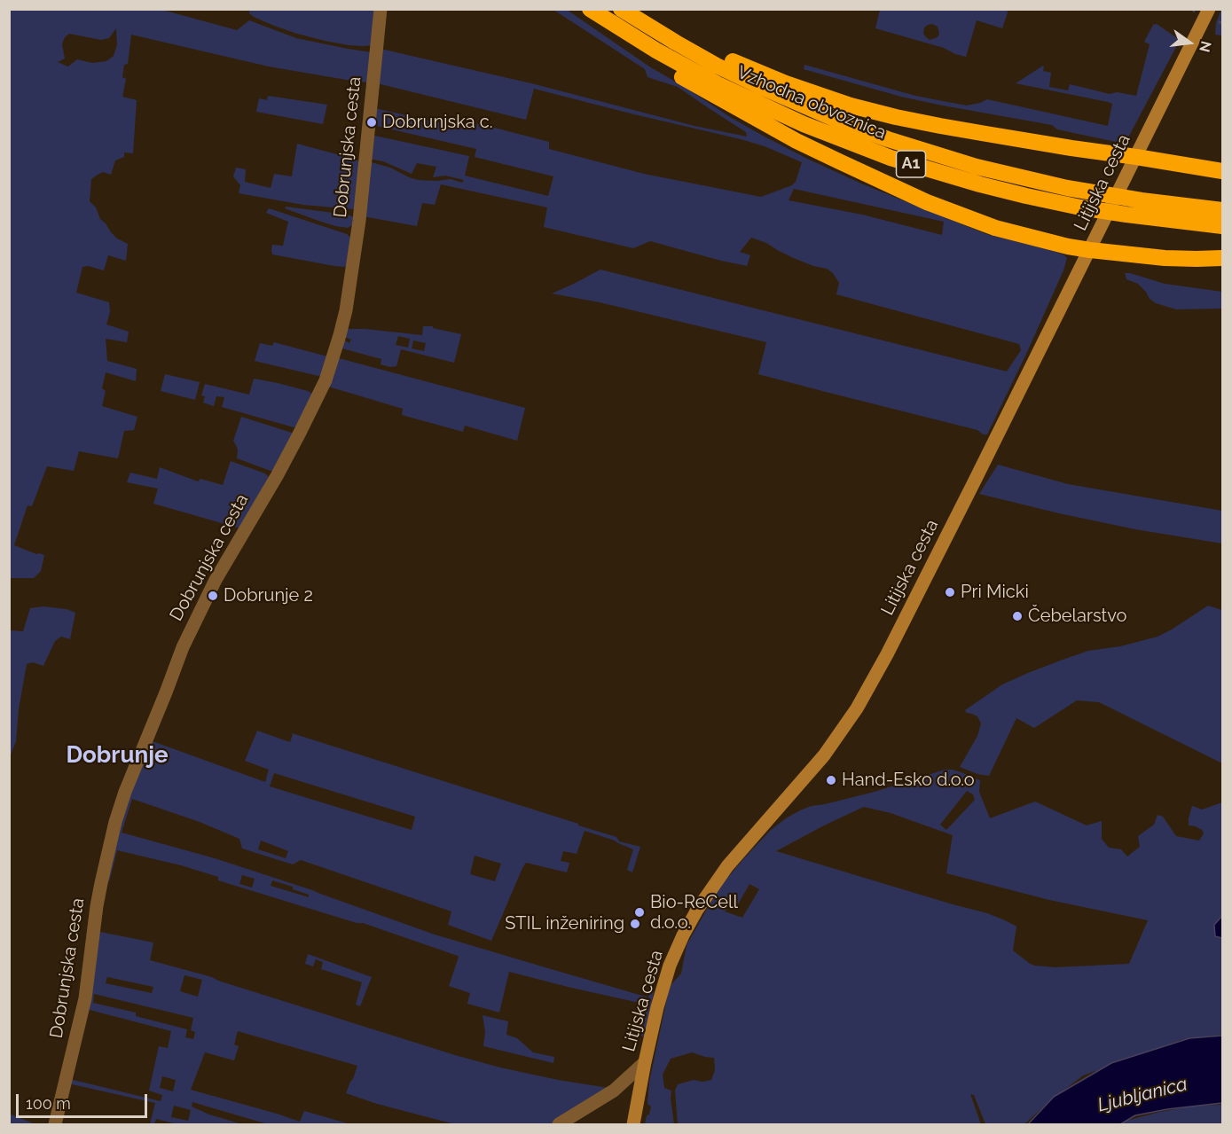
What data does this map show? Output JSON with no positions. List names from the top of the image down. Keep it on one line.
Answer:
{"streets":{"highway":["Vzhodna obvoznica","A1"],"main road":["Litijska cesta"],"street":["Dobrunjska cesta"]},"districts":["Dobrunje"],"water":["Ljubljanica"],"places":["Dobrunjska c.","Pri Micki","Dobrunje 2","Čebelarstvo","Hand-Esko d.o.o","Bio-ReCell d.o.o.","STIL inženiring"],"scale_bar":"100 m","north":"right"}
